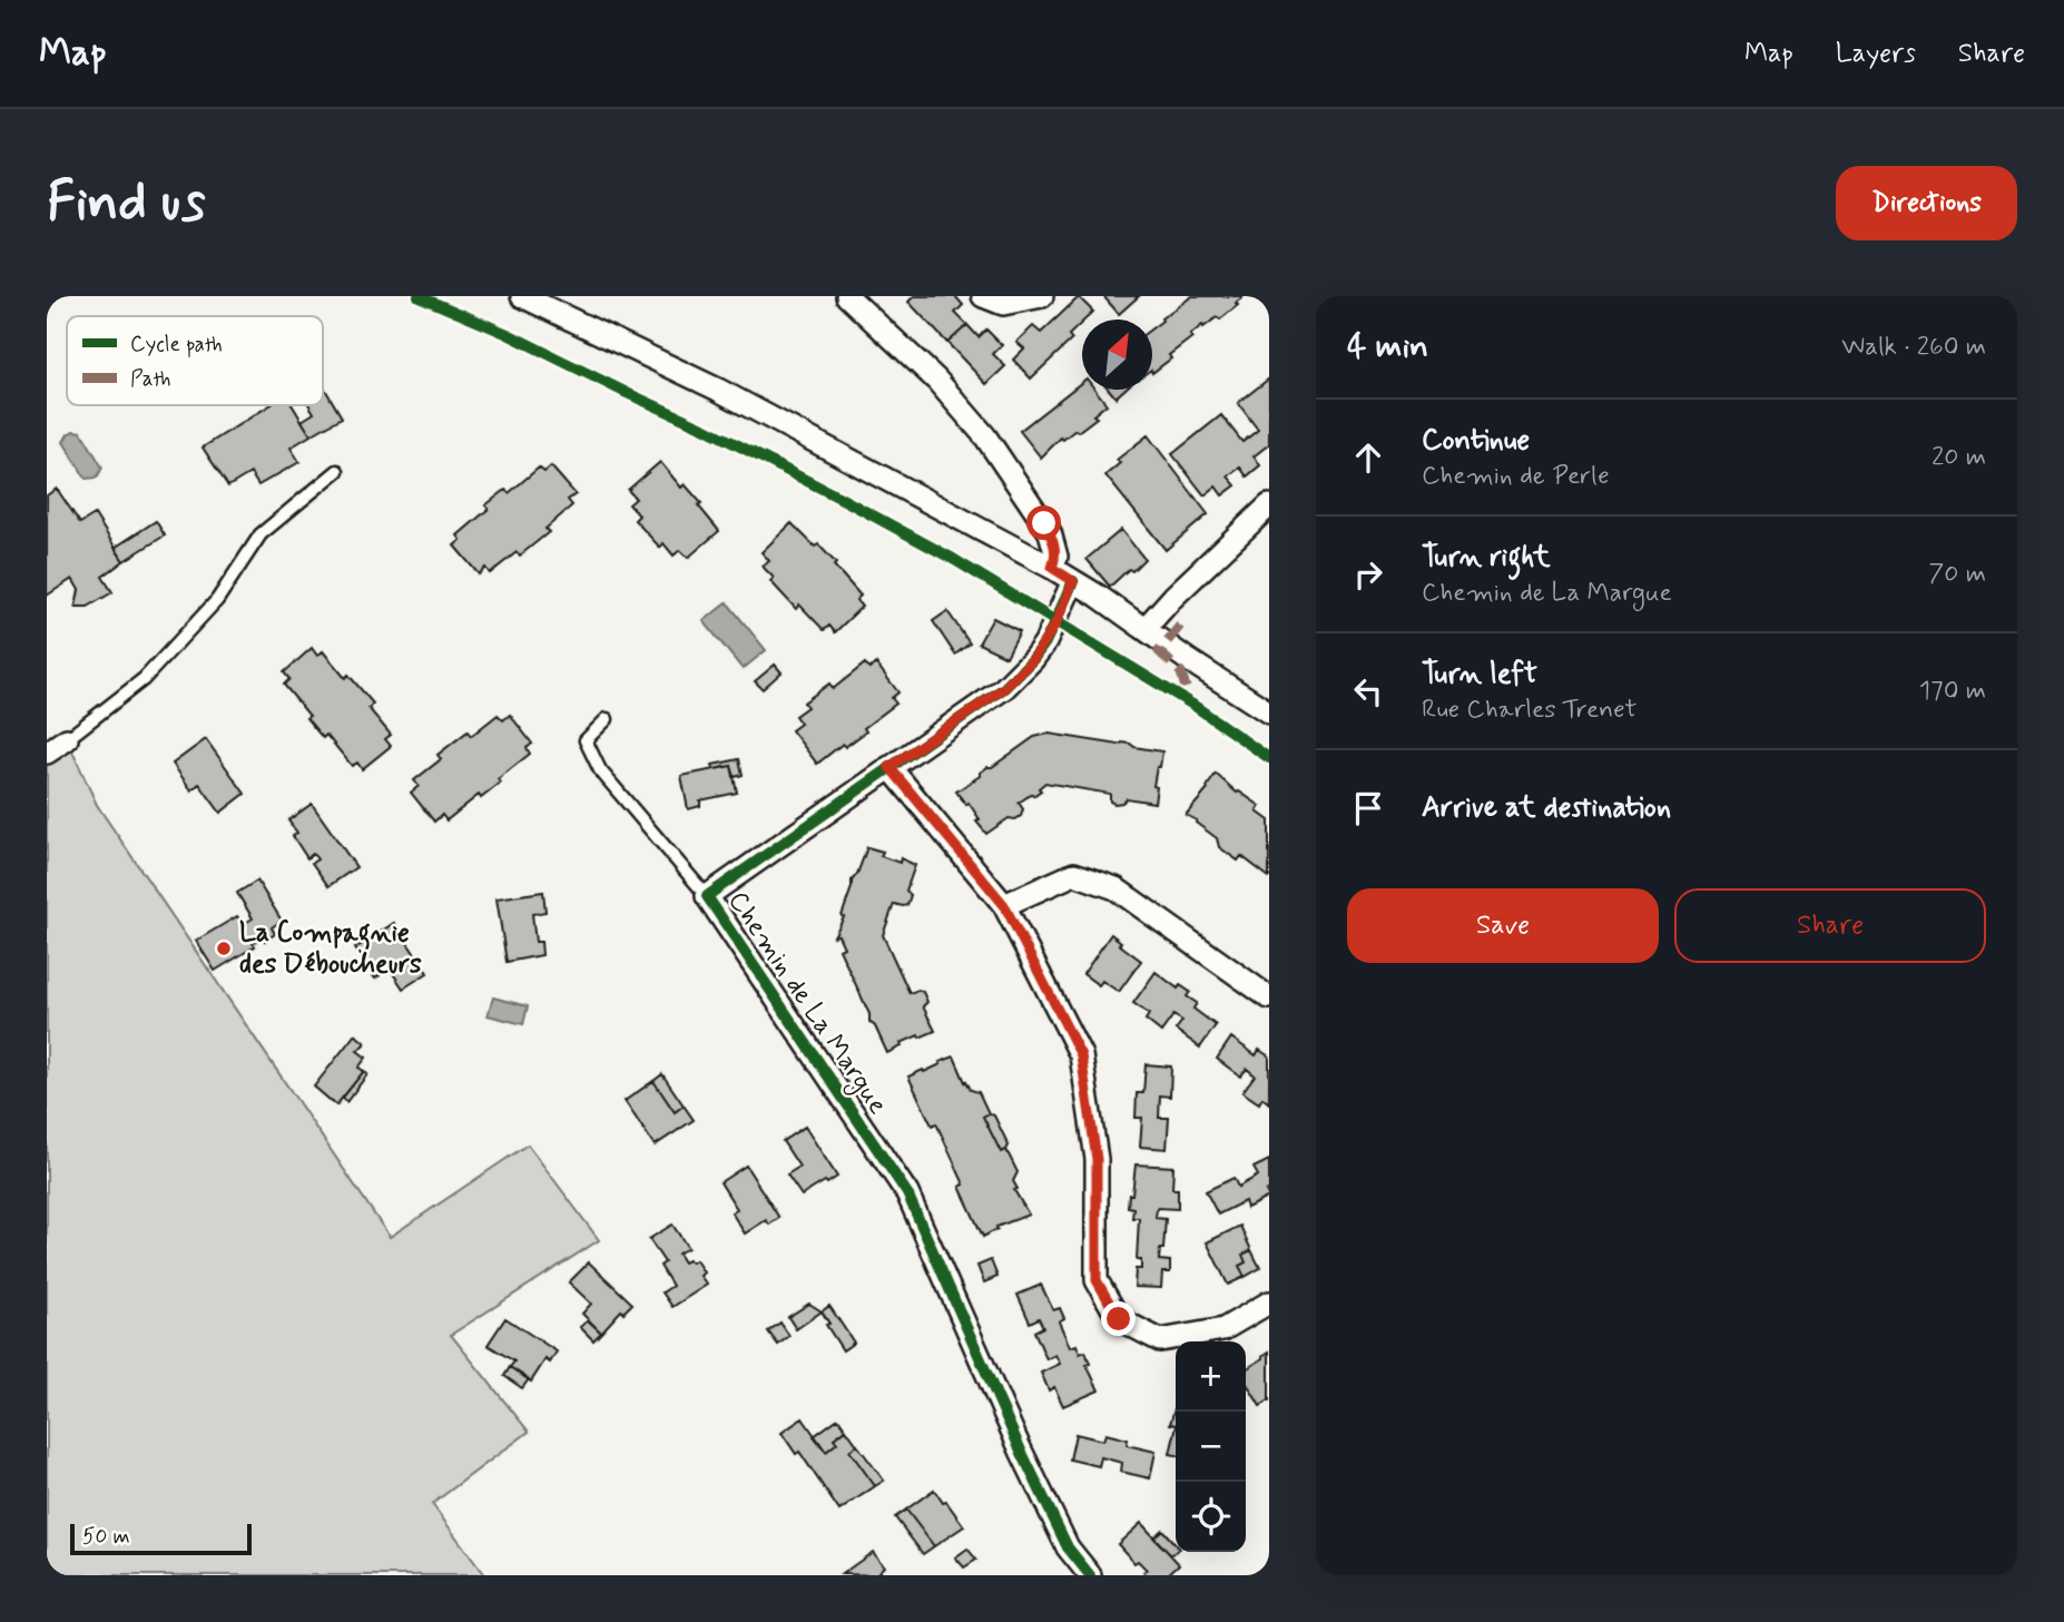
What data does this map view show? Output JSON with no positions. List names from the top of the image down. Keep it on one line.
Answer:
{"streets":{"street":["Chemin de La Margue"]},"places":["La Compagnie des Déboucheurs"],"legend":["Cycle path","Path"],"scale_bar":"50 m","north":"top right","page":{"header":"Map","nav":["Map","Layers","Share"],"buttons":["Directions",["Save","Share"]],"title":"Find us","heading":["4 min","Walk · 260 m"],"list":[["Continue","Chemin de Perle","20 m"],["Turn right","Chemin de La Margue","70 m"],["Turn left","Rue Charles Trenet","170 m"],"Arrive at destination"],"map_buttons":["+","−"],"scale":"50 m"}}
